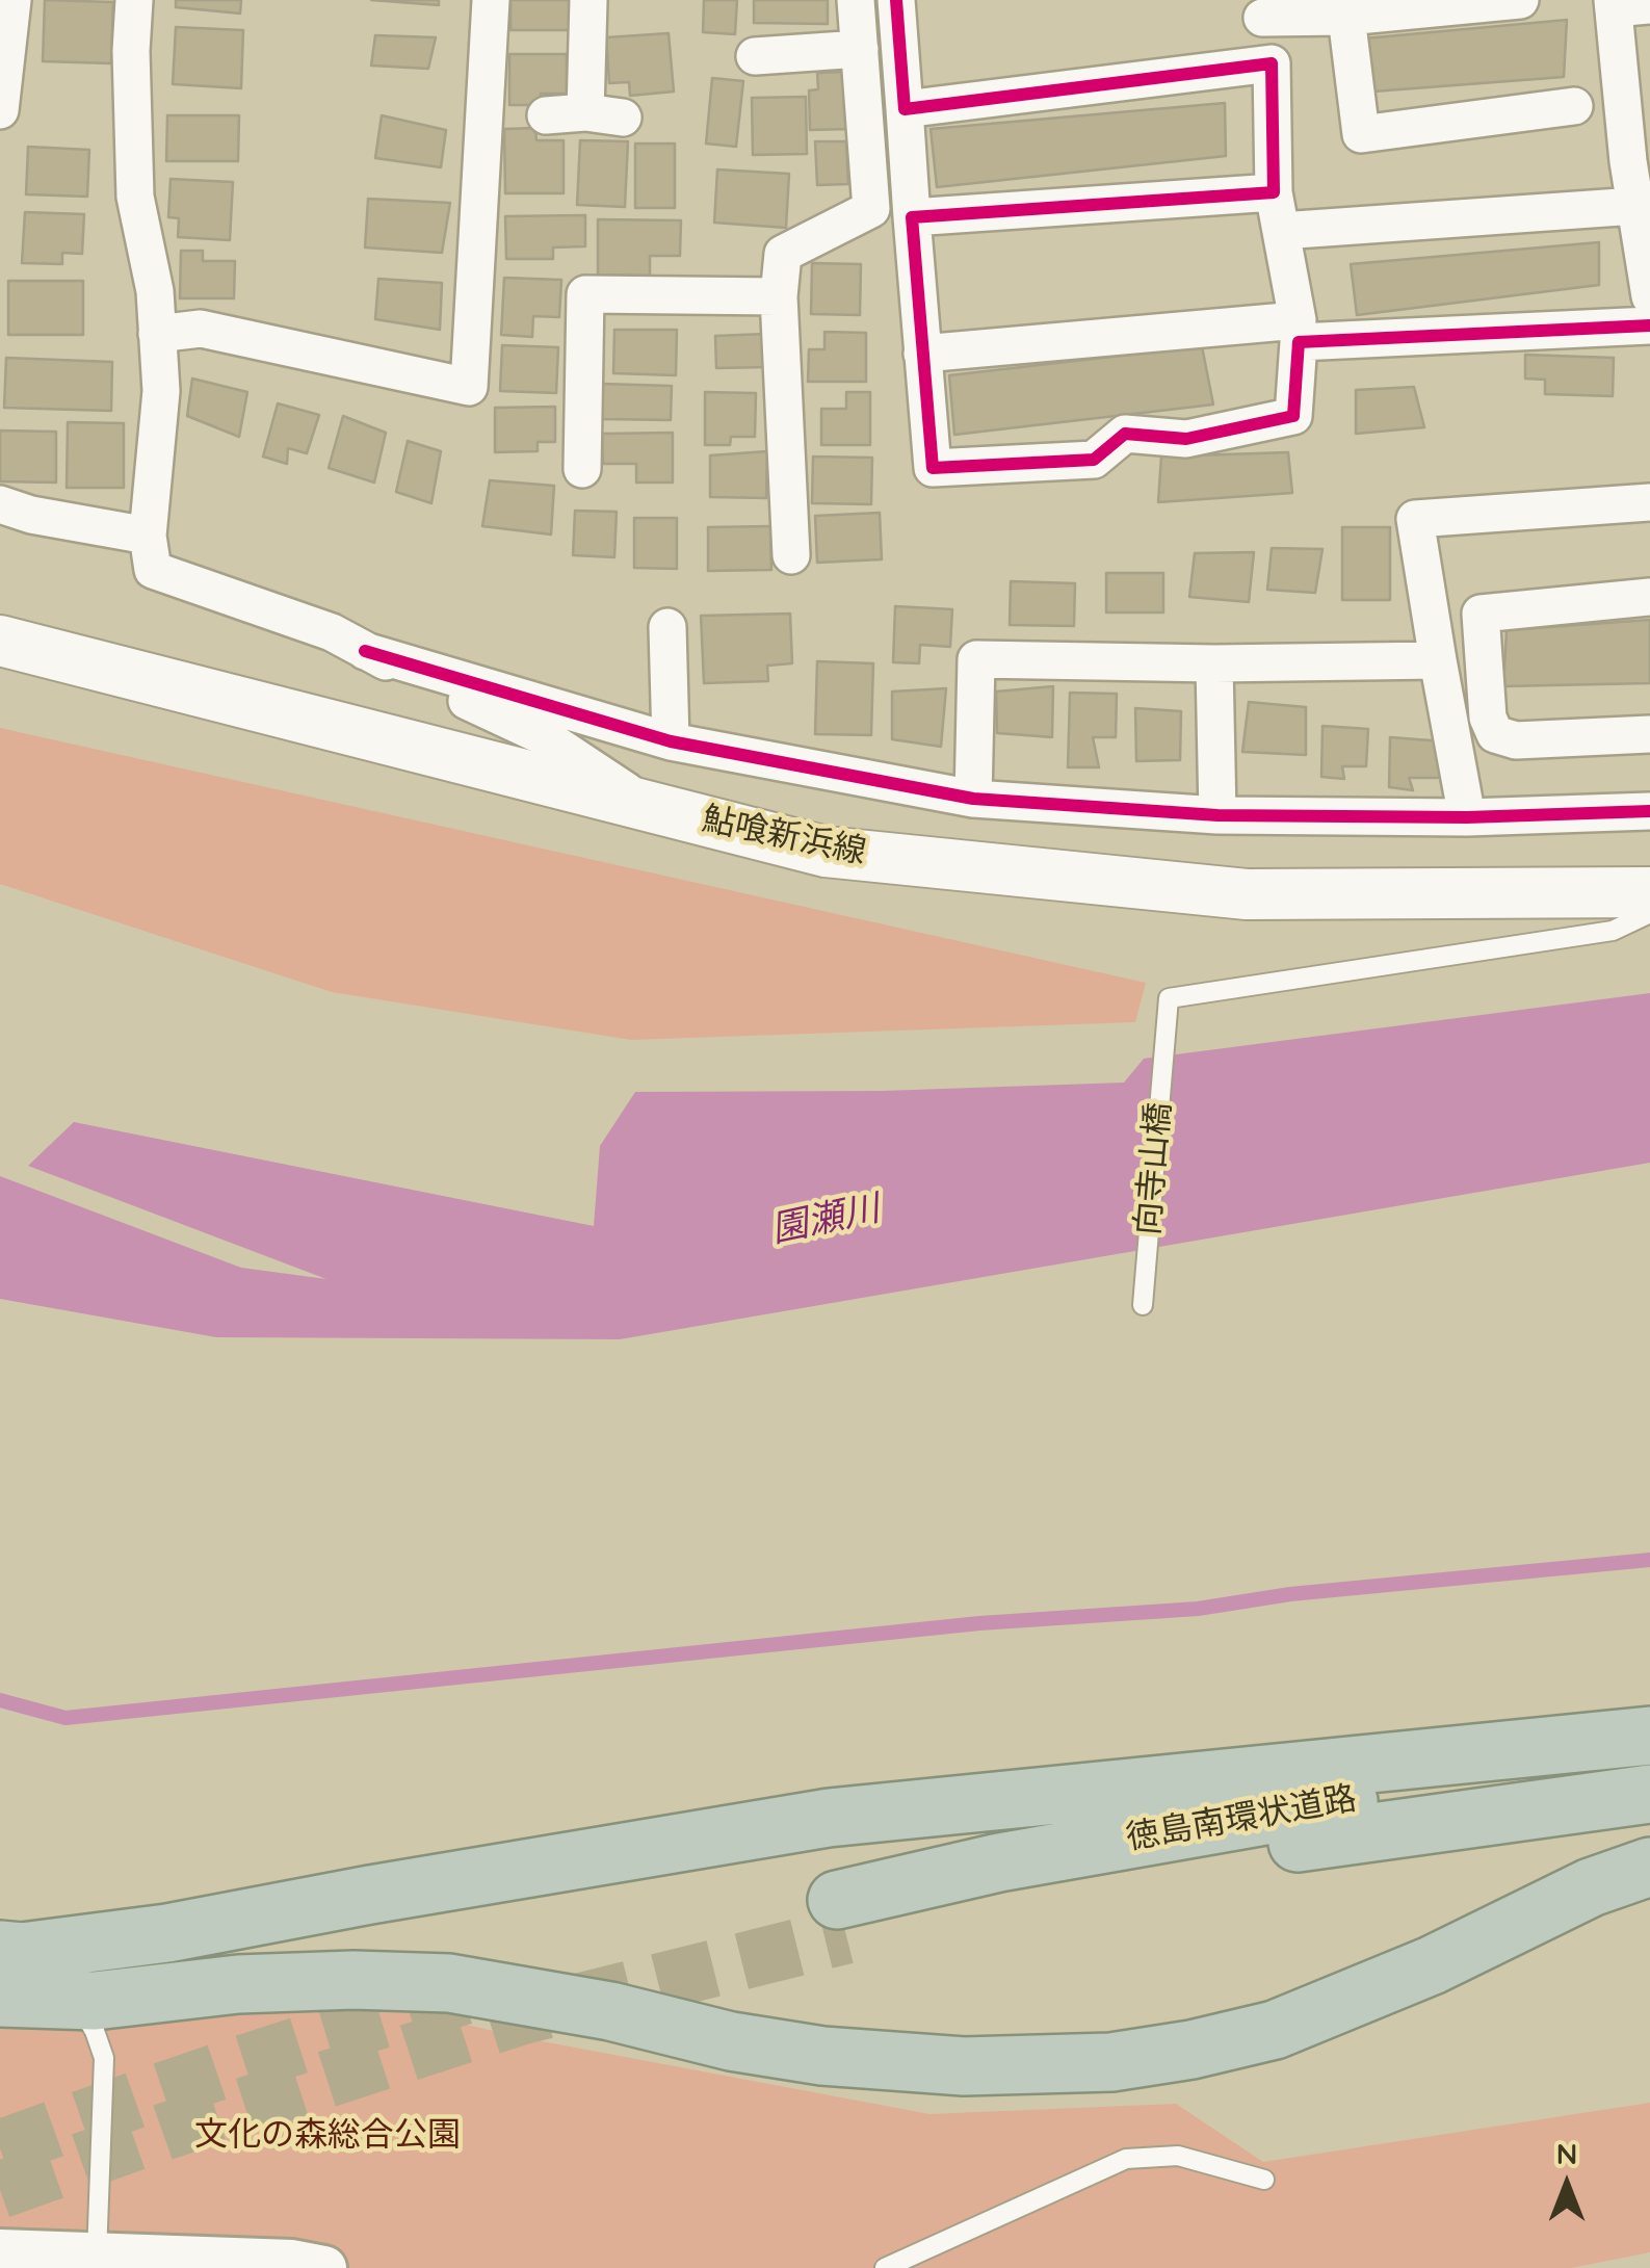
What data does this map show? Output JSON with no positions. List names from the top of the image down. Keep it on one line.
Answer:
{"streets":{"highway":["徳島南環状道路"],"main road":["鮎喰新浜線"],"lane":["向寺山橋"]},"water":["園瀬川"],"parks":["文化の森総合公園"],"north":"top"}
